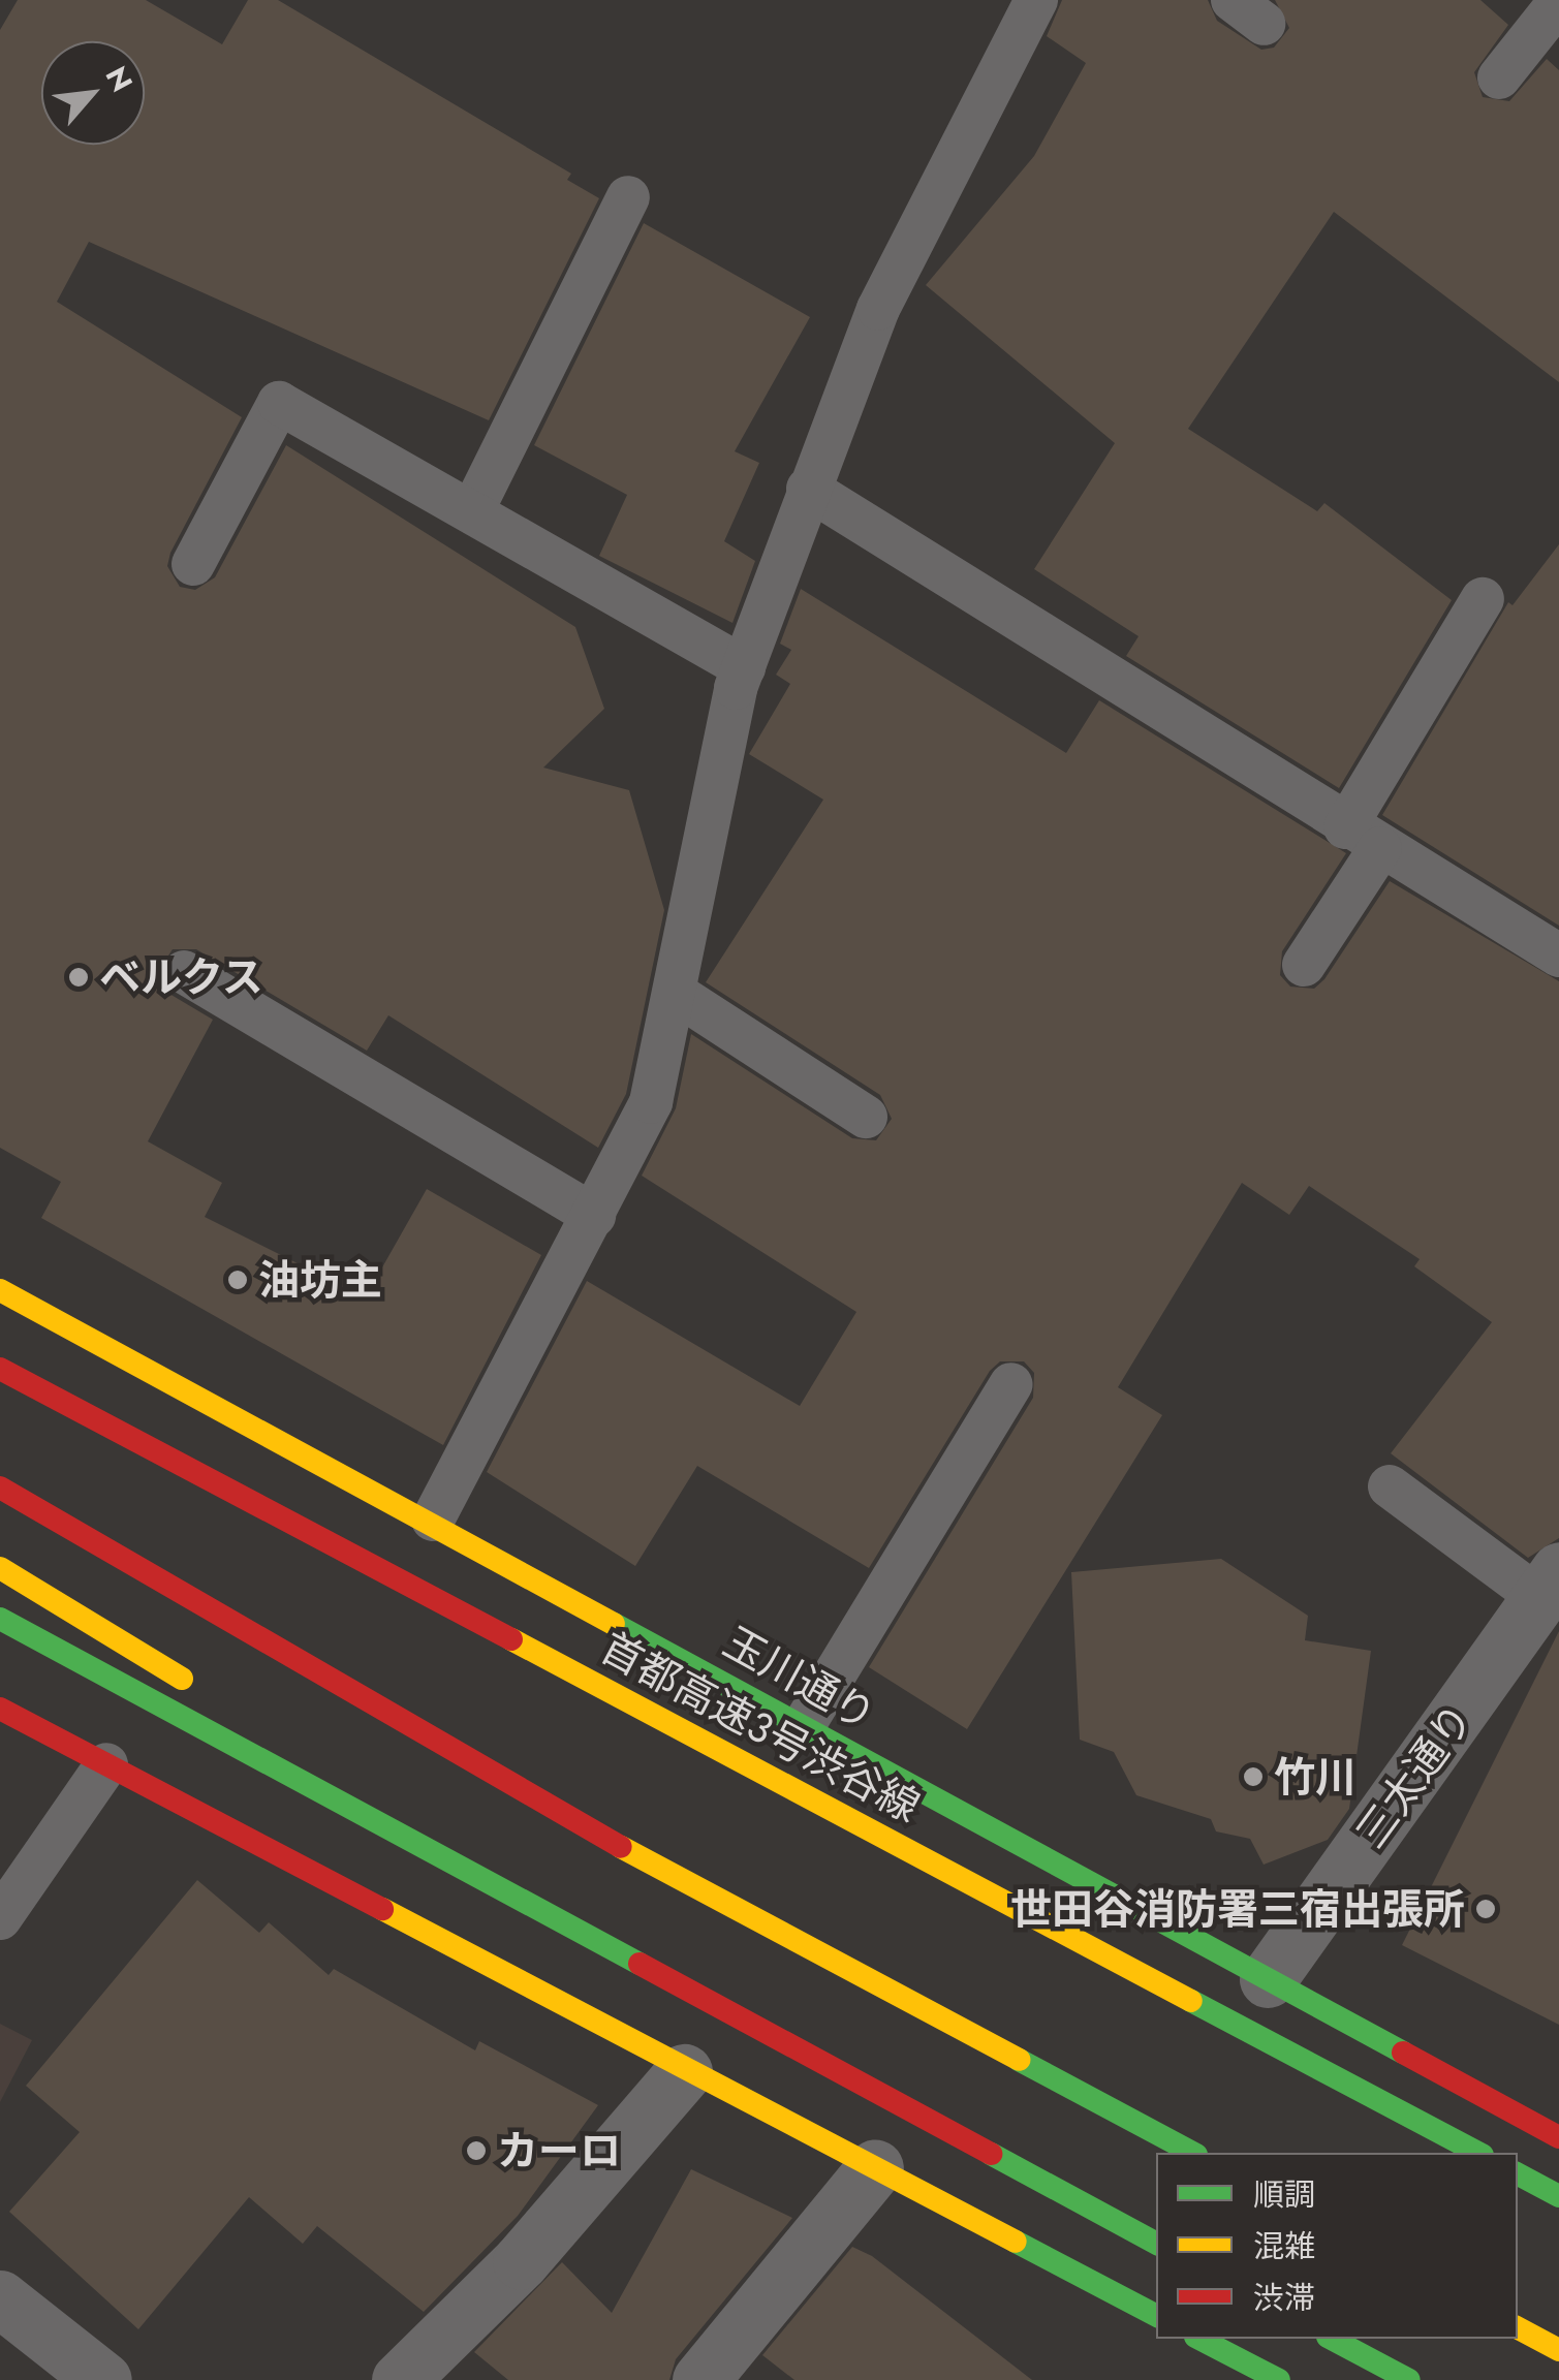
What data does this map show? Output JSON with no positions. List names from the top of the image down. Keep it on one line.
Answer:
{"streets":{"highway":["玉川通り","首都高速3号渋谷線"],"street":["三太通り"]},"crossings":[["玉川通り","三太通り"]],"places":["ベルクス","油坊主","竹川","世田谷消防署三宿出張所","カーロ"],"legend":["順調","混雑","渋滞"],"north":"top right"}
